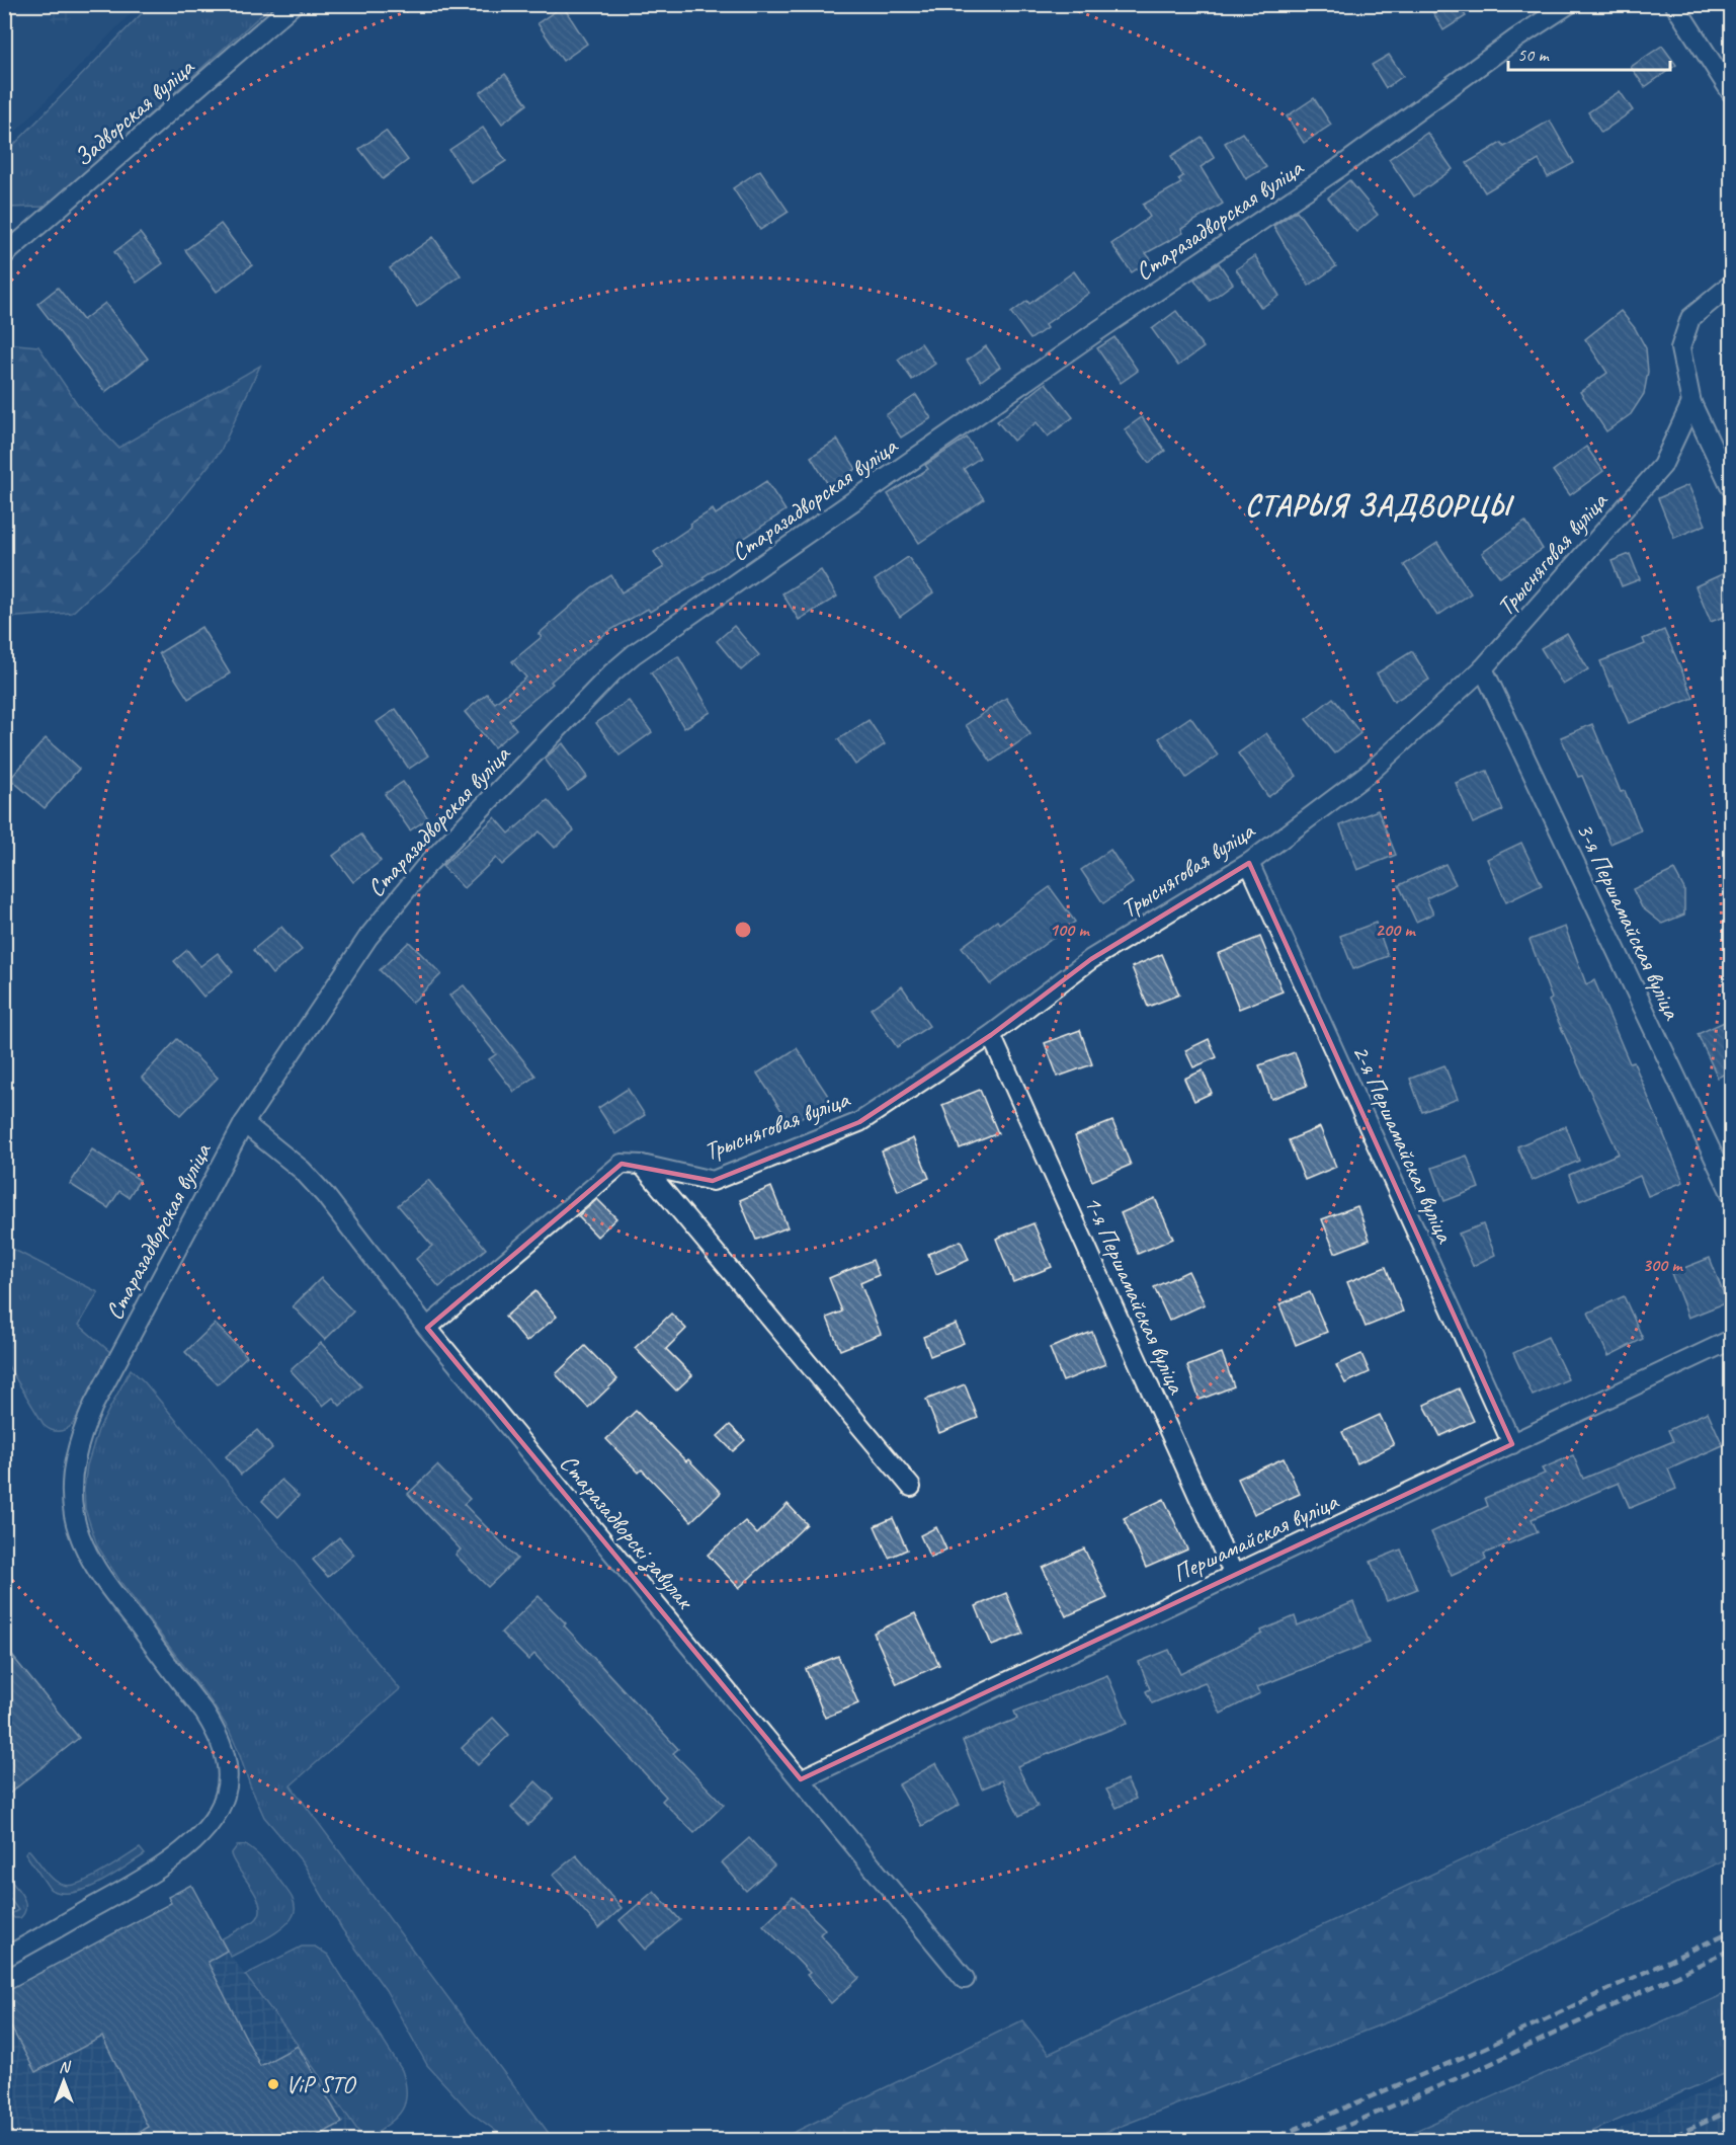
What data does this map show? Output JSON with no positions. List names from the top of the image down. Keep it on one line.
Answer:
{"streets":{"street":["Задворская вуліца","Старазадворская вуліца","Трысняговая вуліца","3-я Першамайская вуліца","2-я Першамайская вуліца","1-я Першамайская вуліца","Старазадворскі завулак","Першамайская вуліца"]},"crossings":[["Старазадворская вуліца","Старазадворскі завулак"],["Трысняговая вуліца","3-я Першамайская вуліца"],["Трысняговая вуліца","2-я Першамайская вуліца"],["Трысняговая вуліца","1-я Першамайская вуліца"],["Трысняговая вуліца","Старазадворскі завулак"],["2-я Першамайская вуліца","Першамайская вуліца"],["1-я Першамайская вуліца","Першамайская вуліца"],["Старазадворскі завулак","Першамайская вуліца"]],"districts":["СТАРЫЯ ЗАДВОРЦЫ"],"places":["ViP STO"],"scale_bar":"50 m","north":"top","rings":["100 m","200 m","300 m"]}
